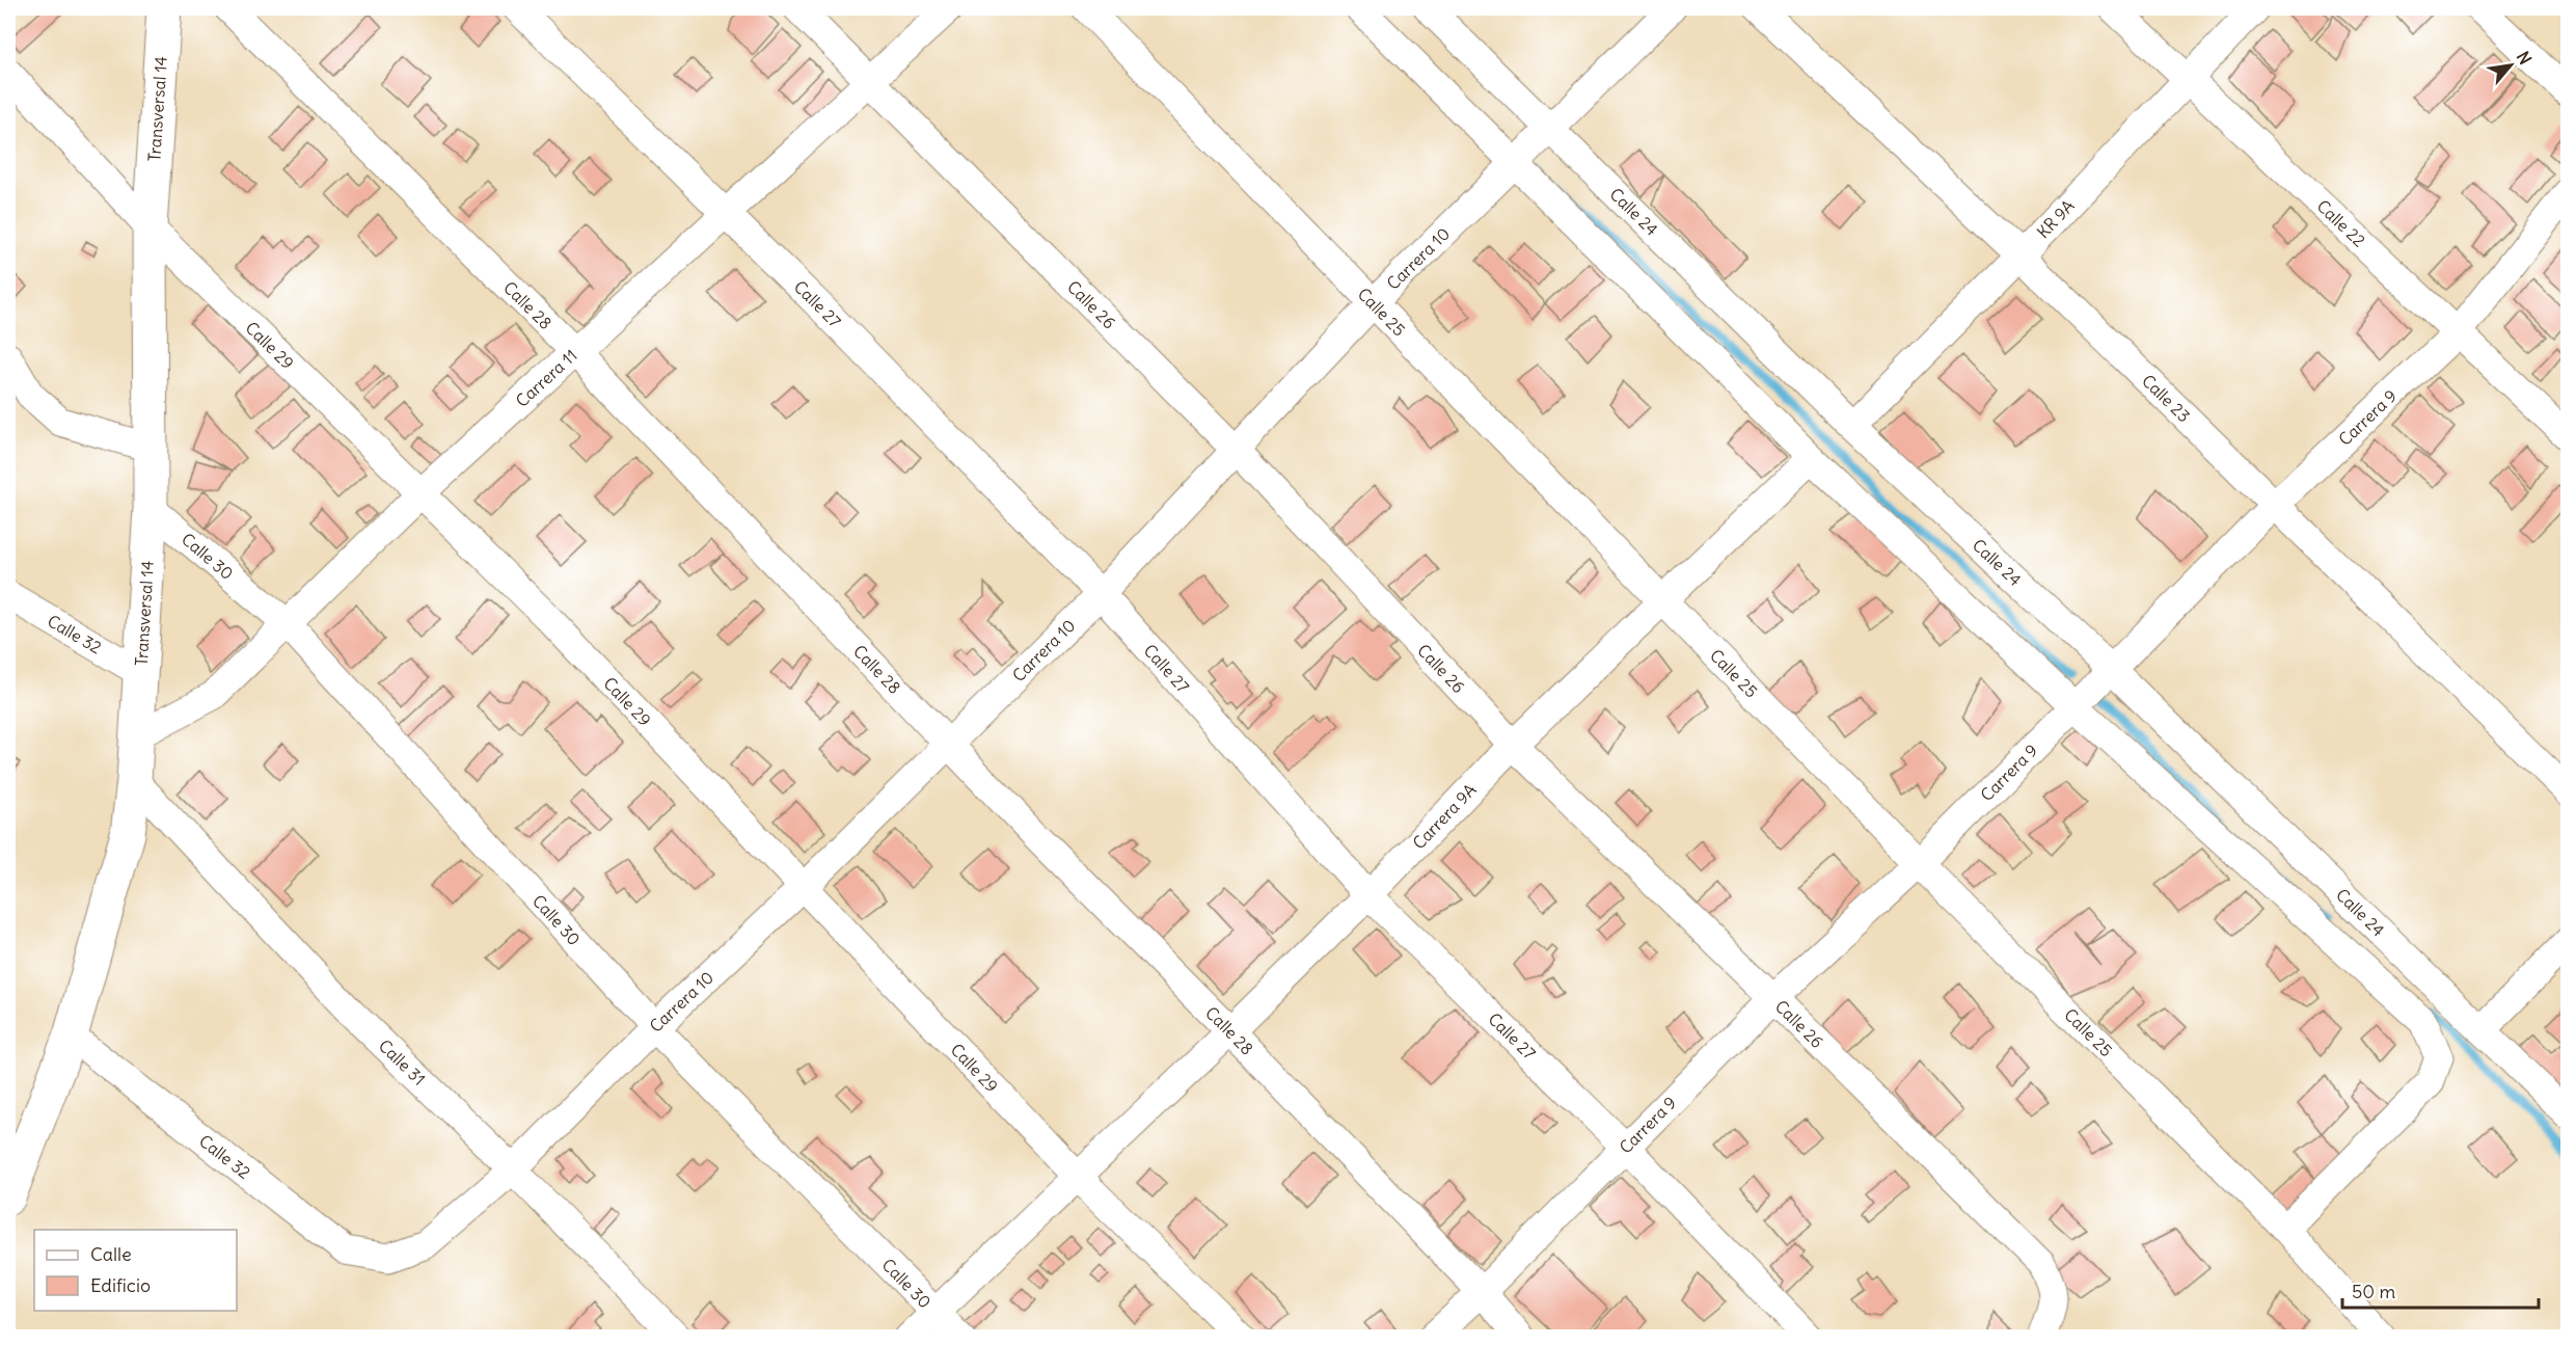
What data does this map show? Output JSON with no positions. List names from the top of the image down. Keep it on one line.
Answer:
{"streets":{"street":["Transversal 14","Calle 24","KR 9A","Calle 22","Carrera 10","Calle 27","Calle 26","Calle 28","Calle 25","Calle 29","Carrera 11","Calle 23","Carrera 9","Calle 30","Calle 32","Carrera 9A","Calle 31"]},"crossings":[["Transversal 14","Calle 29"],["Transversal 14","Carrera 11"],["Transversal 14","Calle 30"],["Transversal 14","Calle 32"],["Transversal 14","Calle 31"],["Calle 24","KR 9A"],["Calle 24","Carrera 10"],["Calle 24","Carrera 9"],["KR 9A","Calle 22"],["KR 9A","Calle 23"],["Calle 22","Carrera 9"],["Carrera 10","Calle 27"],["Carrera 10","Calle 26"],["Carrera 10","Calle 28"],["Carrera 10","Calle 25"],["Carrera 10","Calle 29"],["Carrera 10","Calle 30"],["Carrera 10","Calle 32"],["Carrera 10","Calle 31"],["Calle 27","Carrera 11"],["Calle 27","Carrera 9"],["Calle 27","Carrera 9A"],["Calle 26","Carrera 11"],["Calle 26","Carrera 9"],["Calle 26","Carrera 9A"],["Calle 28","Carrera 11"],["Calle 28","Carrera 9"],["Calle 28","Carrera 9A"],["Calle 25","Carrera 9"],["Calle 25","Carrera 9A"],["Calle 29","Carrera 11"],["Calle 29","Carrera 9A"],["Carrera 11","Calle 30"],["Calle 23","Carrera 9"]],"legend":["Calle","Edificio"],"scale_bar":"50 m","north":"top right"}
